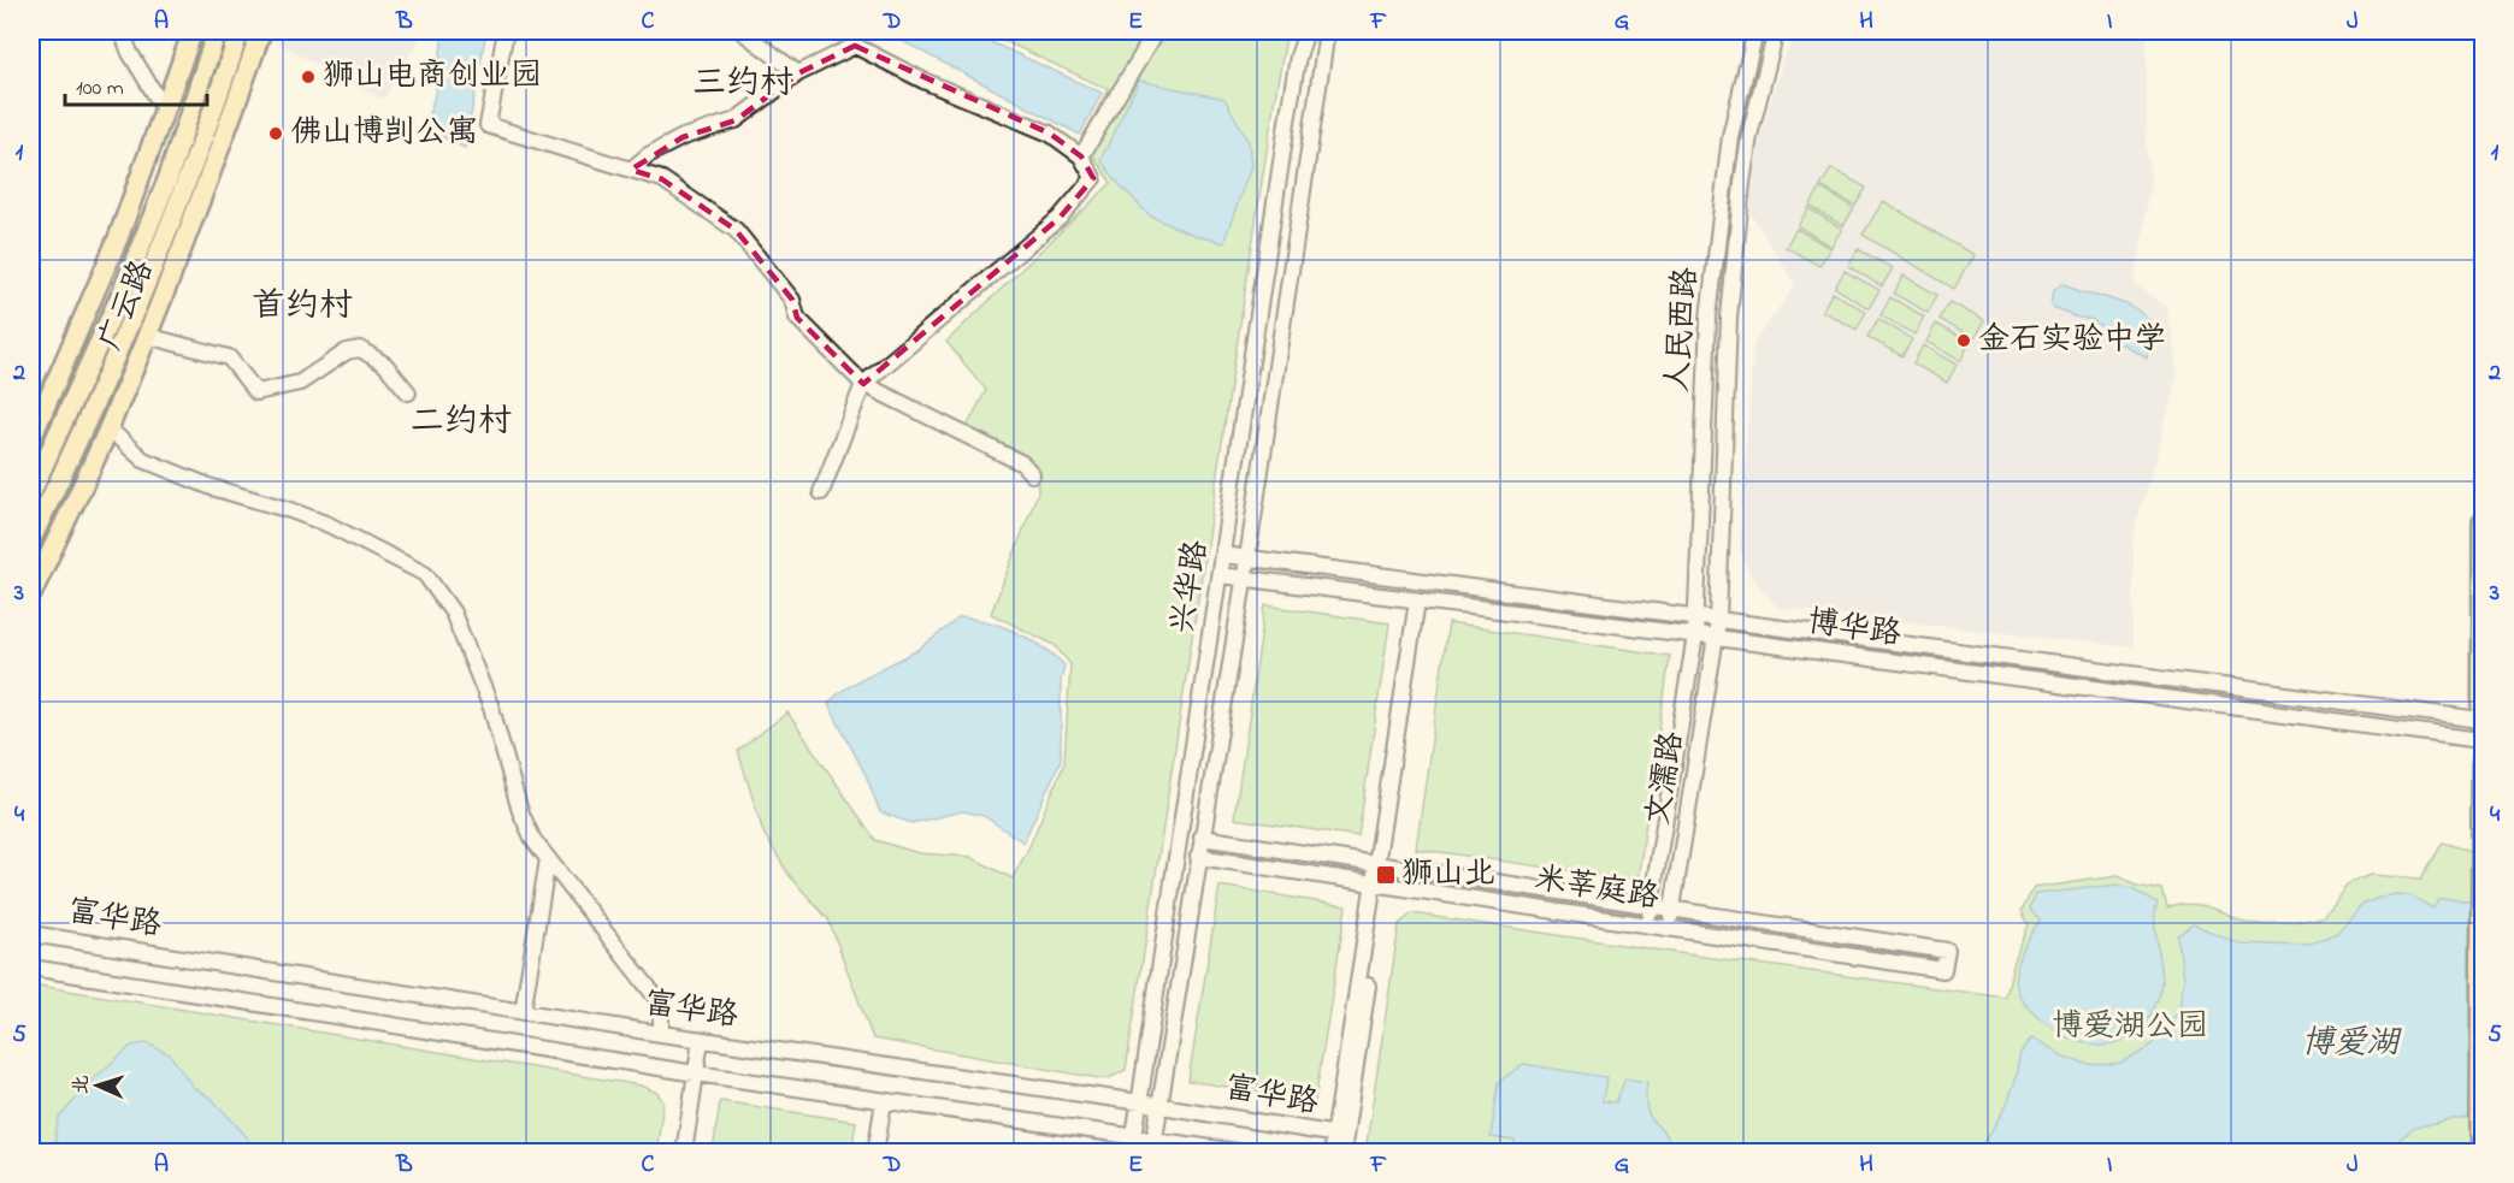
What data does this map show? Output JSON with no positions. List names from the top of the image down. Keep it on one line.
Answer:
{"streets":{"main road":["广云路"],"street":["人民西路","兴华路","博华路","文濡路","米莘庭路","富华路"]},"crossings":[["人民西路","博华路"],["人民西路","文濡路"],["兴华路","博华路"],["兴华路","米莘庭路"],["兴华路","富华路"],["博华路","文濡路"],["文濡路","米莘庭路"]],"districts":["三约村","首约村","二约村"],"water":["博爱湖"],"parks":["博爱湖公园"],"places":{"other":["狮山电商创业园","佛山博剀公寓","金石实验中学"],"transit":["狮山北"]},"scale_bar":"100 m","north":"left","grid":{"columns":["A","B","C","D","E","F","G","H","I","J"],"rows":["1","2","3","4","5"]}}
